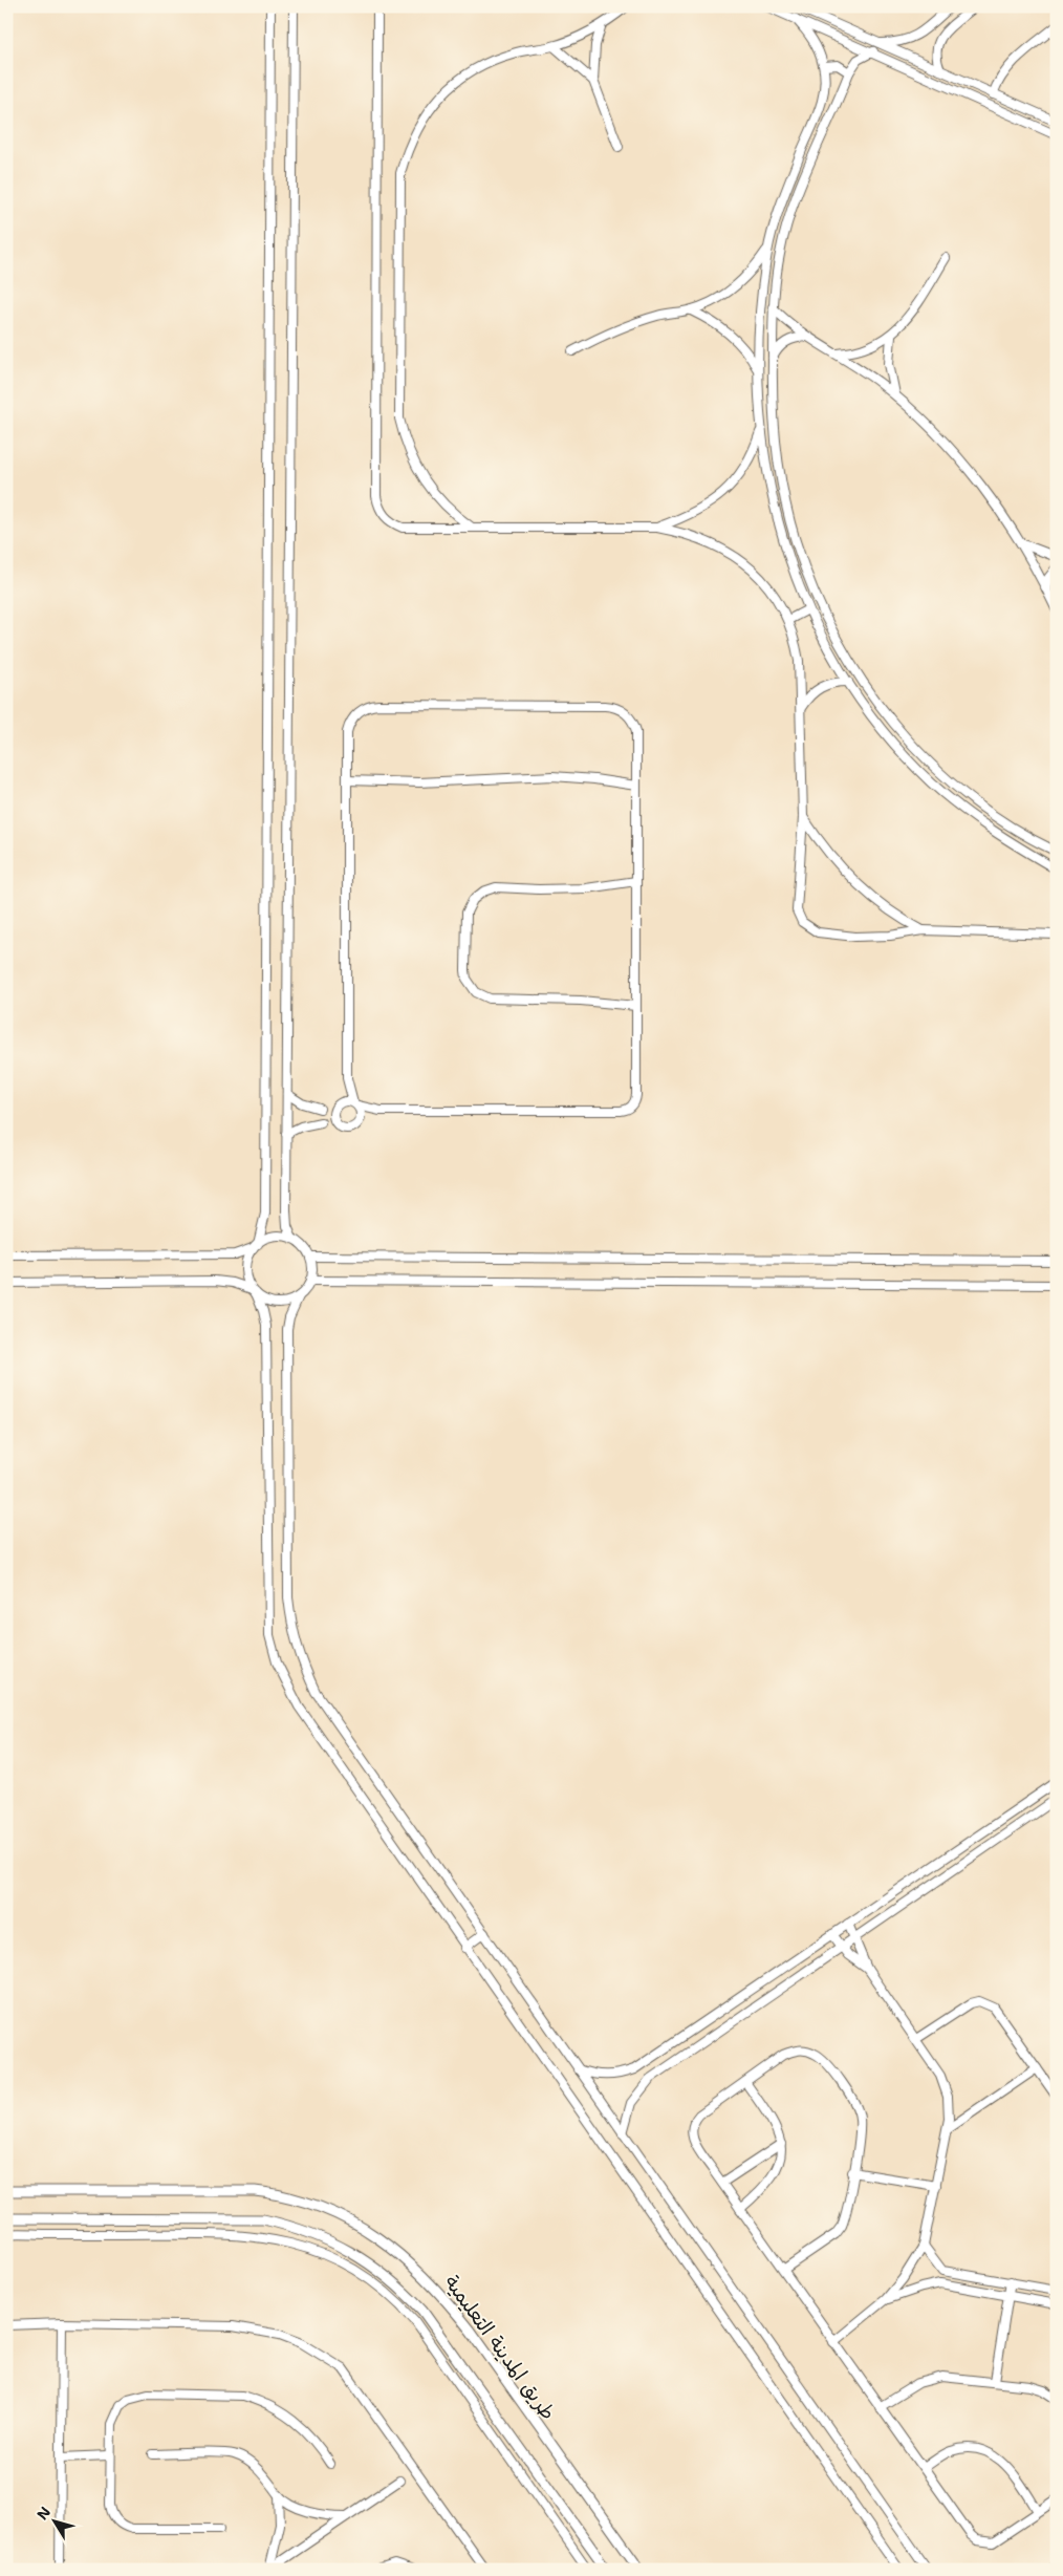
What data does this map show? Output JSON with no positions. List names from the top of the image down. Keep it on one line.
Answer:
{"streets":{"street":["طريق المدينة التعليمية"]},"north":"top left"}
